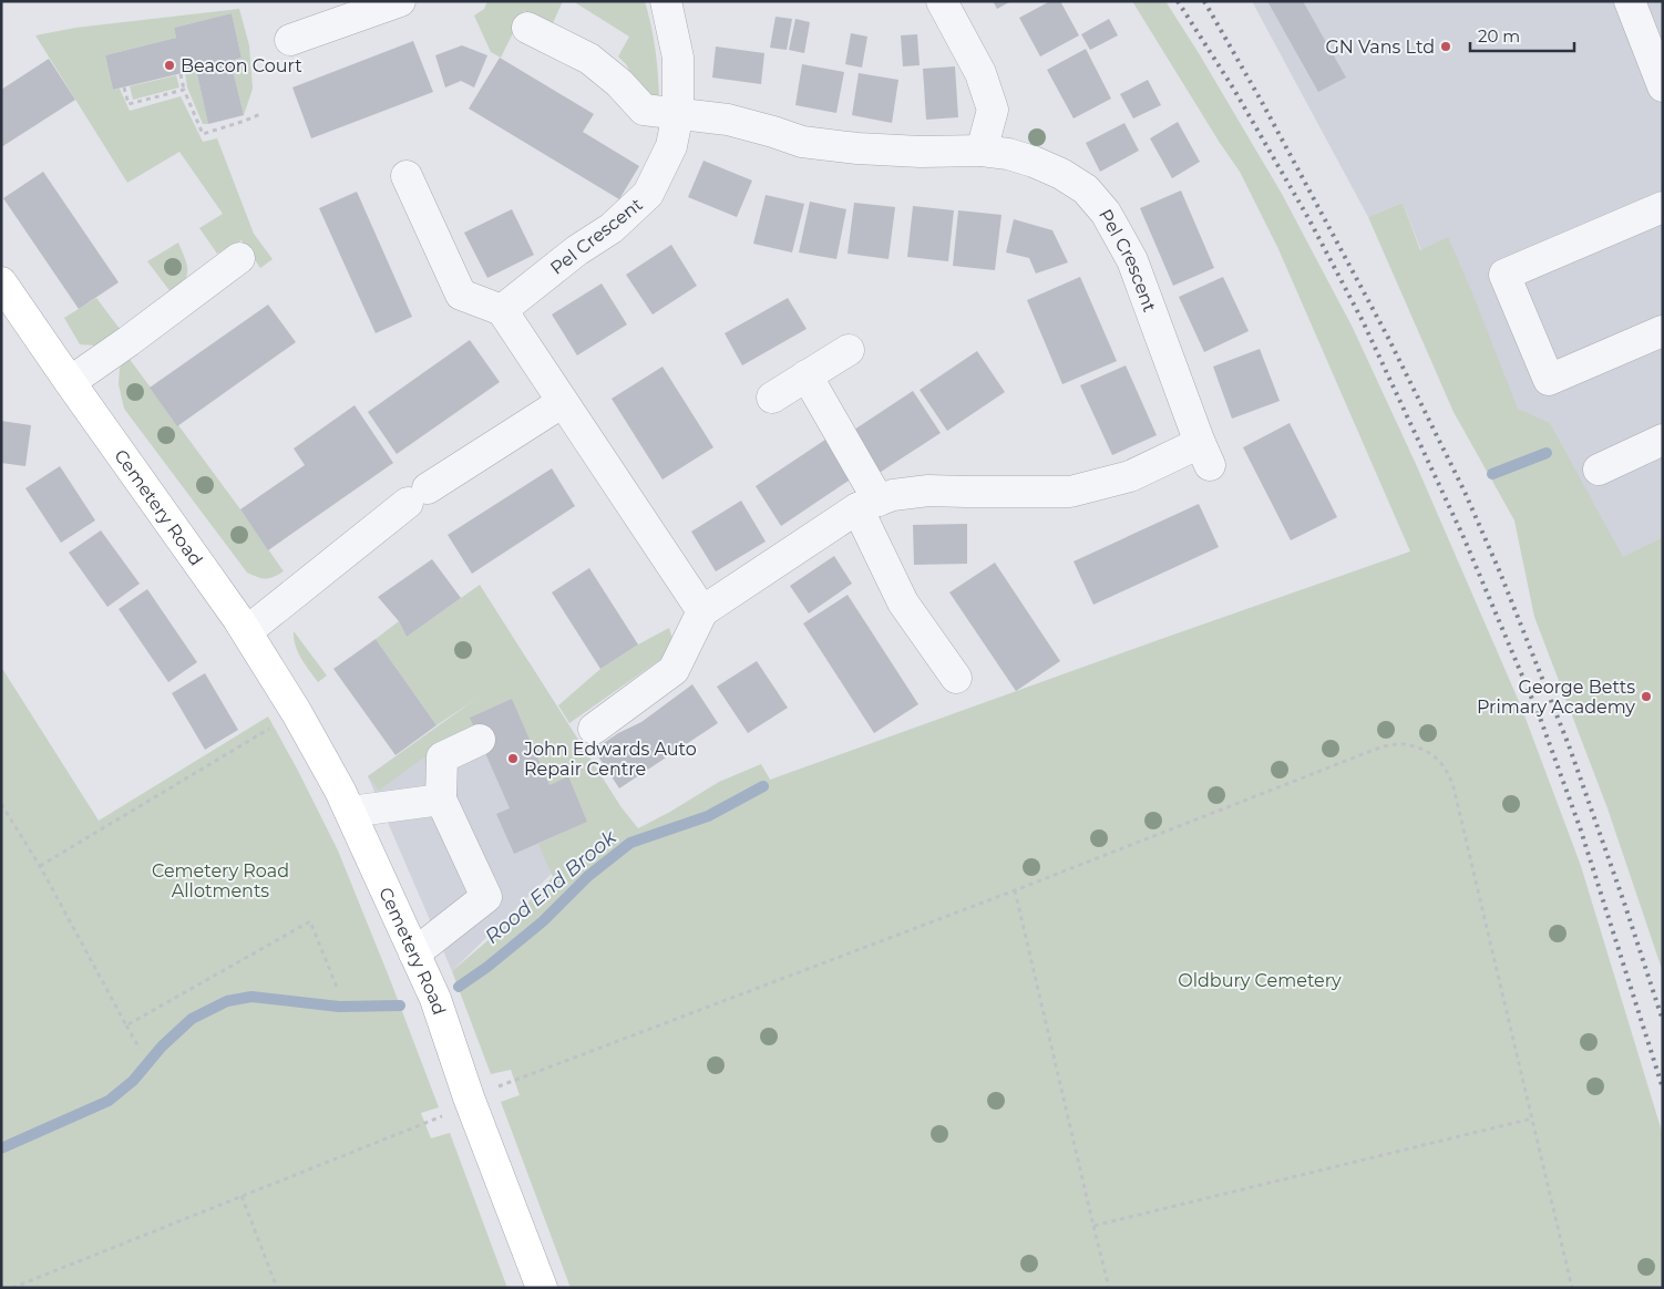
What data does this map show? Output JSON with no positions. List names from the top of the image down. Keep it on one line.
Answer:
{"streets":{"main road":["Cemetery Road"],"street":["Pel Crescent"]},"water":["Rood End Brook"],"parks":["Cemetery Road Allotments","Oldbury Cemetery"],"places":["GN Vans Ltd","Beacon Court","George Betts Primary Academy","John Edwards Auto Repair Centre"],"scale_bar":"20 m"}
